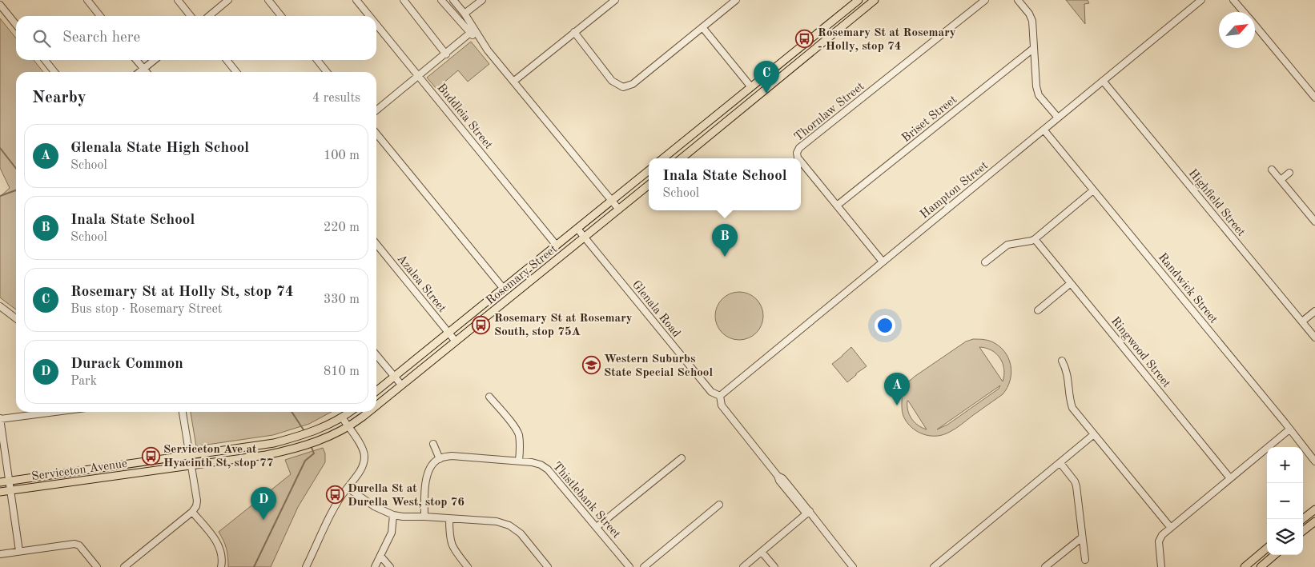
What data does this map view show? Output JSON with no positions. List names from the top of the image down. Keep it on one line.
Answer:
{"streets":{"main road":["Rosemary Street","Serviceton Avenue"],"street":["Thornlaw Street","Buddleia Street","Briset Street","Hampton Street","Highfield Street","Azalea Street","Randwick Street","Glenala Road","Ringwood Street","Thistlebank Street"]},"crossings":[["Thornlaw Street","Briset Street"],["Thornlaw Street","Hampton Street"],["Buddleia Street","Rosemary Street"],["Hampton Street","Highfield Street"],["Hampton Street","Randwick Street"],["Hampton Street","Glenala Road"],["Rosemary Street","Azalea Street"],["Rosemary Street","Glenala Road"],["Rosemary Street","Serviceton Avenue"]],"places":{"bus stop":["Rosemary St at Rosemary - Holly, stop 74","Rosemary St at Rosemary South, stop 75A","Serviceton Ave at Hyacinth St, stop 77","Durella St at Durella West, stop 76"],"school or university":["Western Suburbs State Special School"]},"north":"top right","page":{"search":"Search here","pins":["C","B","A","D"],"heading":["Nearby","4 results"],"list":[{"mark":"A","name":"Glenala State High School","note":"School","value":"100 m"},{"mark":"B","name":"Inala State School","note":"School","value":"220 m"},{"mark":"C","name":"Rosemary St at Holly St, stop 74","note":"Bus stop · Rosemary Street","value":"330 m"},{"mark":"D","name":"Durack Common","note":"Park","value":"810 m"}],"popup":["Inala State School","School"],"map_buttons":["+","−"]}}
